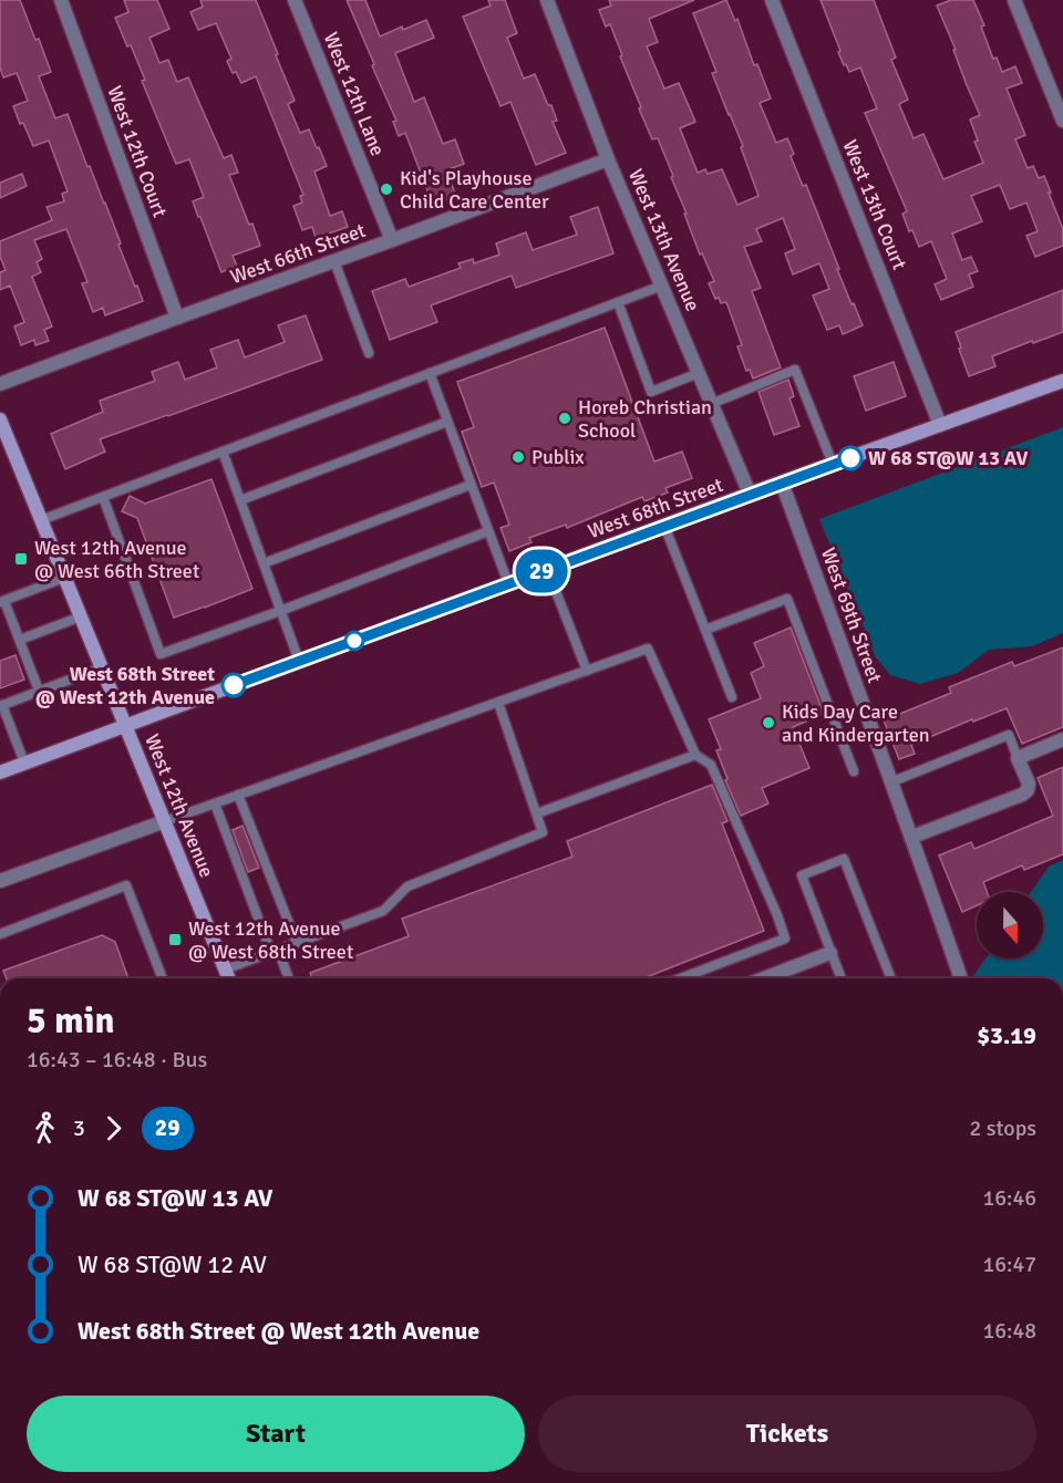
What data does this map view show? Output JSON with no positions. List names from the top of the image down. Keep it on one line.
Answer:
{"streets":{"main road":["West 68th Street","West 12th Avenue"],"street":["West 12th Lane","West 12th Court","West 13th Court","West 13th Avenue","West 66th Street","West 69th Street"]},"crossings":[["West 12th Lane","West 66th Street"],["West 12th Court","West 66th Street"],["West 13th Court","West 68th Street"],["West 13th Avenue","West 66th Street"],["West 13th Avenue","West 68th Street"],["West 68th Street","West 69th Street"],["West 68th Street","West 12th Avenue"]],"places":{"other":["Kid's Playhouse Child Care Center","Horeb Christian School","Publix","W 68 ST@W 13 AV","West 68th Street @ West 12th Avenue","Kids Day Care and Kindergarten"],"transit":["West 12th Avenue @ West 66th Street","West 12th Avenue @ West 68th Street"]},"lines":["bus line 29"],"north":"bottom","page":{"on_map":"29","heading":["5 min","16:43 – 16:48 · Bus","$3.19"],"legs":["3","29","2 stops"],"list":[{"name":"W 68 ST@W 13 AV","value":"16:46"},{"name":"W 68 ST@W 12 AV","value":"16:47"},{"name":"West 68th Street @ West 12th Avenue","value":"16:48"}],"buttons":["Start","Tickets"]}}
